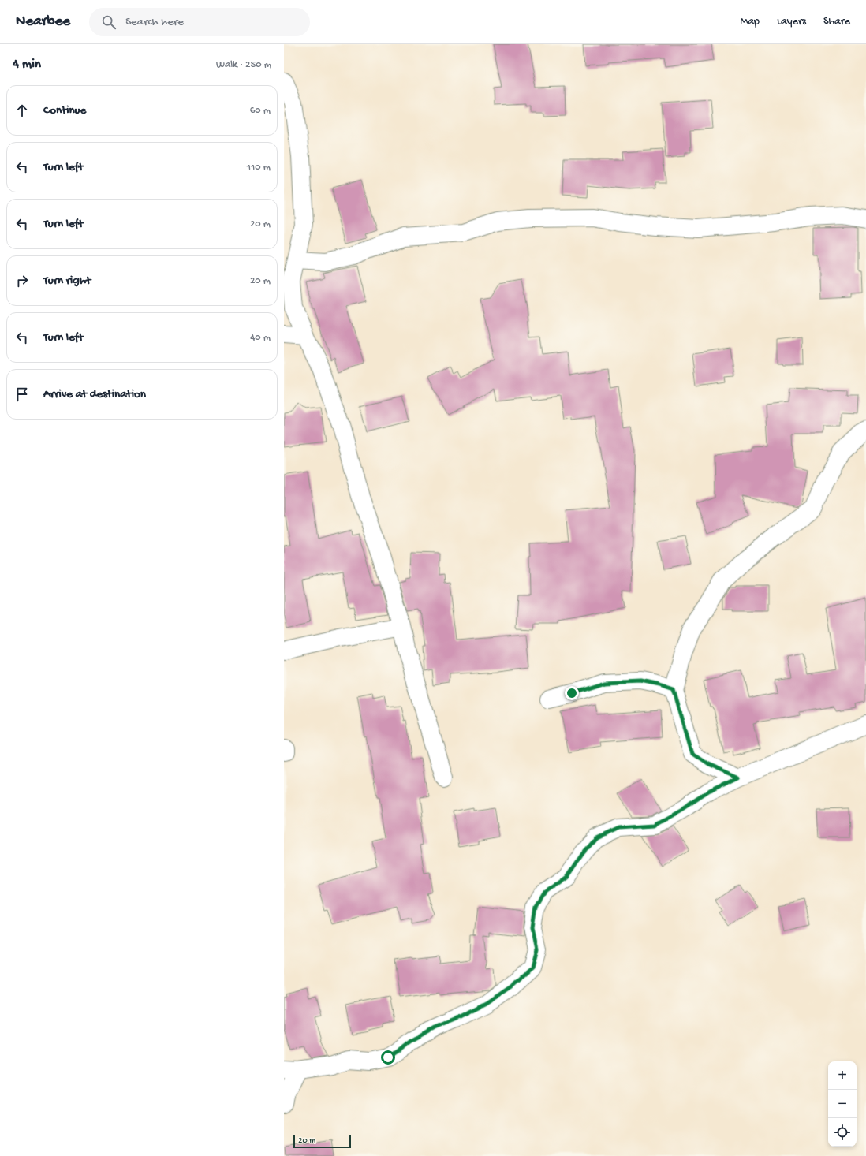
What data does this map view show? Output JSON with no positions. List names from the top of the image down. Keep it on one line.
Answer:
{"scale_bar":"20 m","page":{"header":"Nearbee","search":"Search here","nav":["Map","Layers","Share"],"heading":["4 min","Walk · 250 m"],"list":[["Continue","60 m"],["Turn left","110 m"],["Turn left","20 m"],["Turn right","20 m"],["Turn left","40 m"],"Arrive at destination"],"map_buttons":["+","−"],"scale":"20 m"}}
